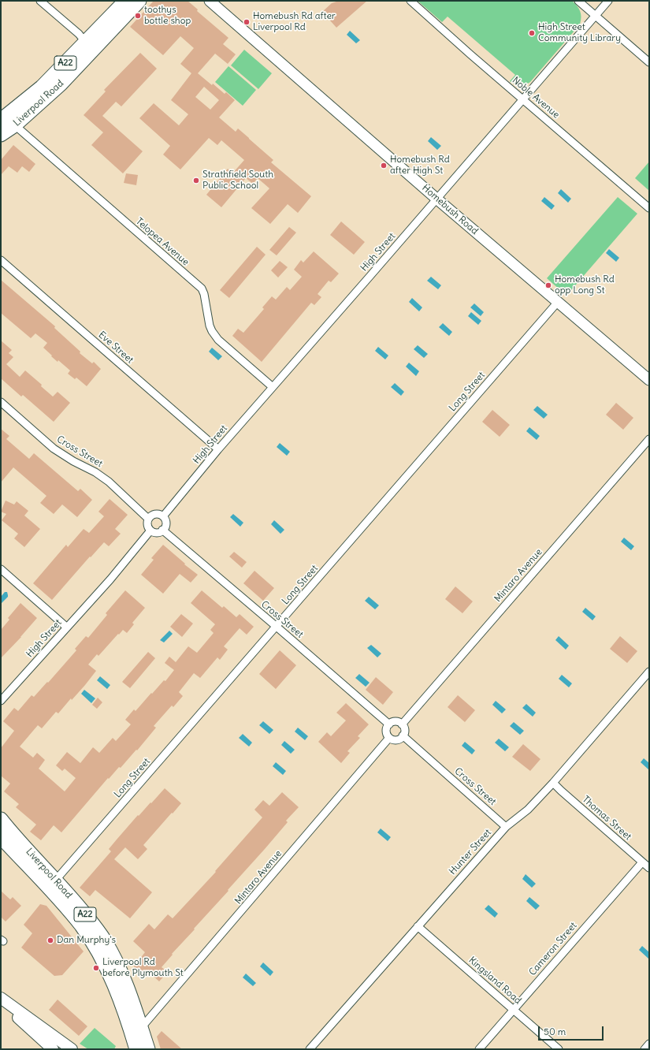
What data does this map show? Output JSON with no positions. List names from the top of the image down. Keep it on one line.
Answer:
{"streets":{"highway":["A22","Liverpool Road"],"main road":["Homebush Road"],"street":["Noble Avenue","Telopea Avenue","High Street","Eve Street","Long Street","Cross Street","Mintaro Avenue","Thomas Street","Hunter Street","Cameron Street","Kingsland Road"]},"crossings":[["Noble Avenue","High Street"],["Liverpool Road","Telopea Avenue"],["Liverpool Road","Long Street"],["Liverpool Road","Mintaro Avenue"],["Homebush Road","High Street"],["Homebush Road","Long Street"],["Telopea Avenue","High Street"],["High Street","Eve Street"],["High Street","Cross Street"],["Long Street","Cross Street"],["Cross Street","Mintaro Avenue"],["Cross Street","Hunter Street"],["Thomas Street","Hunter Street"],["Thomas Street","Cameron Street"],["Hunter Street","Kingsland Road"],["Cameron Street","Kingsland Road"]],"places":["toothys bottle shop","Homebush Rd after Liverpool Rd","High Street Community Library","Homebush Rd after High St","Strathfield South Public School","Homebush Rd opp Long St","Dan Murphy's","Liverpool Rd before Plymouth St"],"scale_bar":"50 m"}
